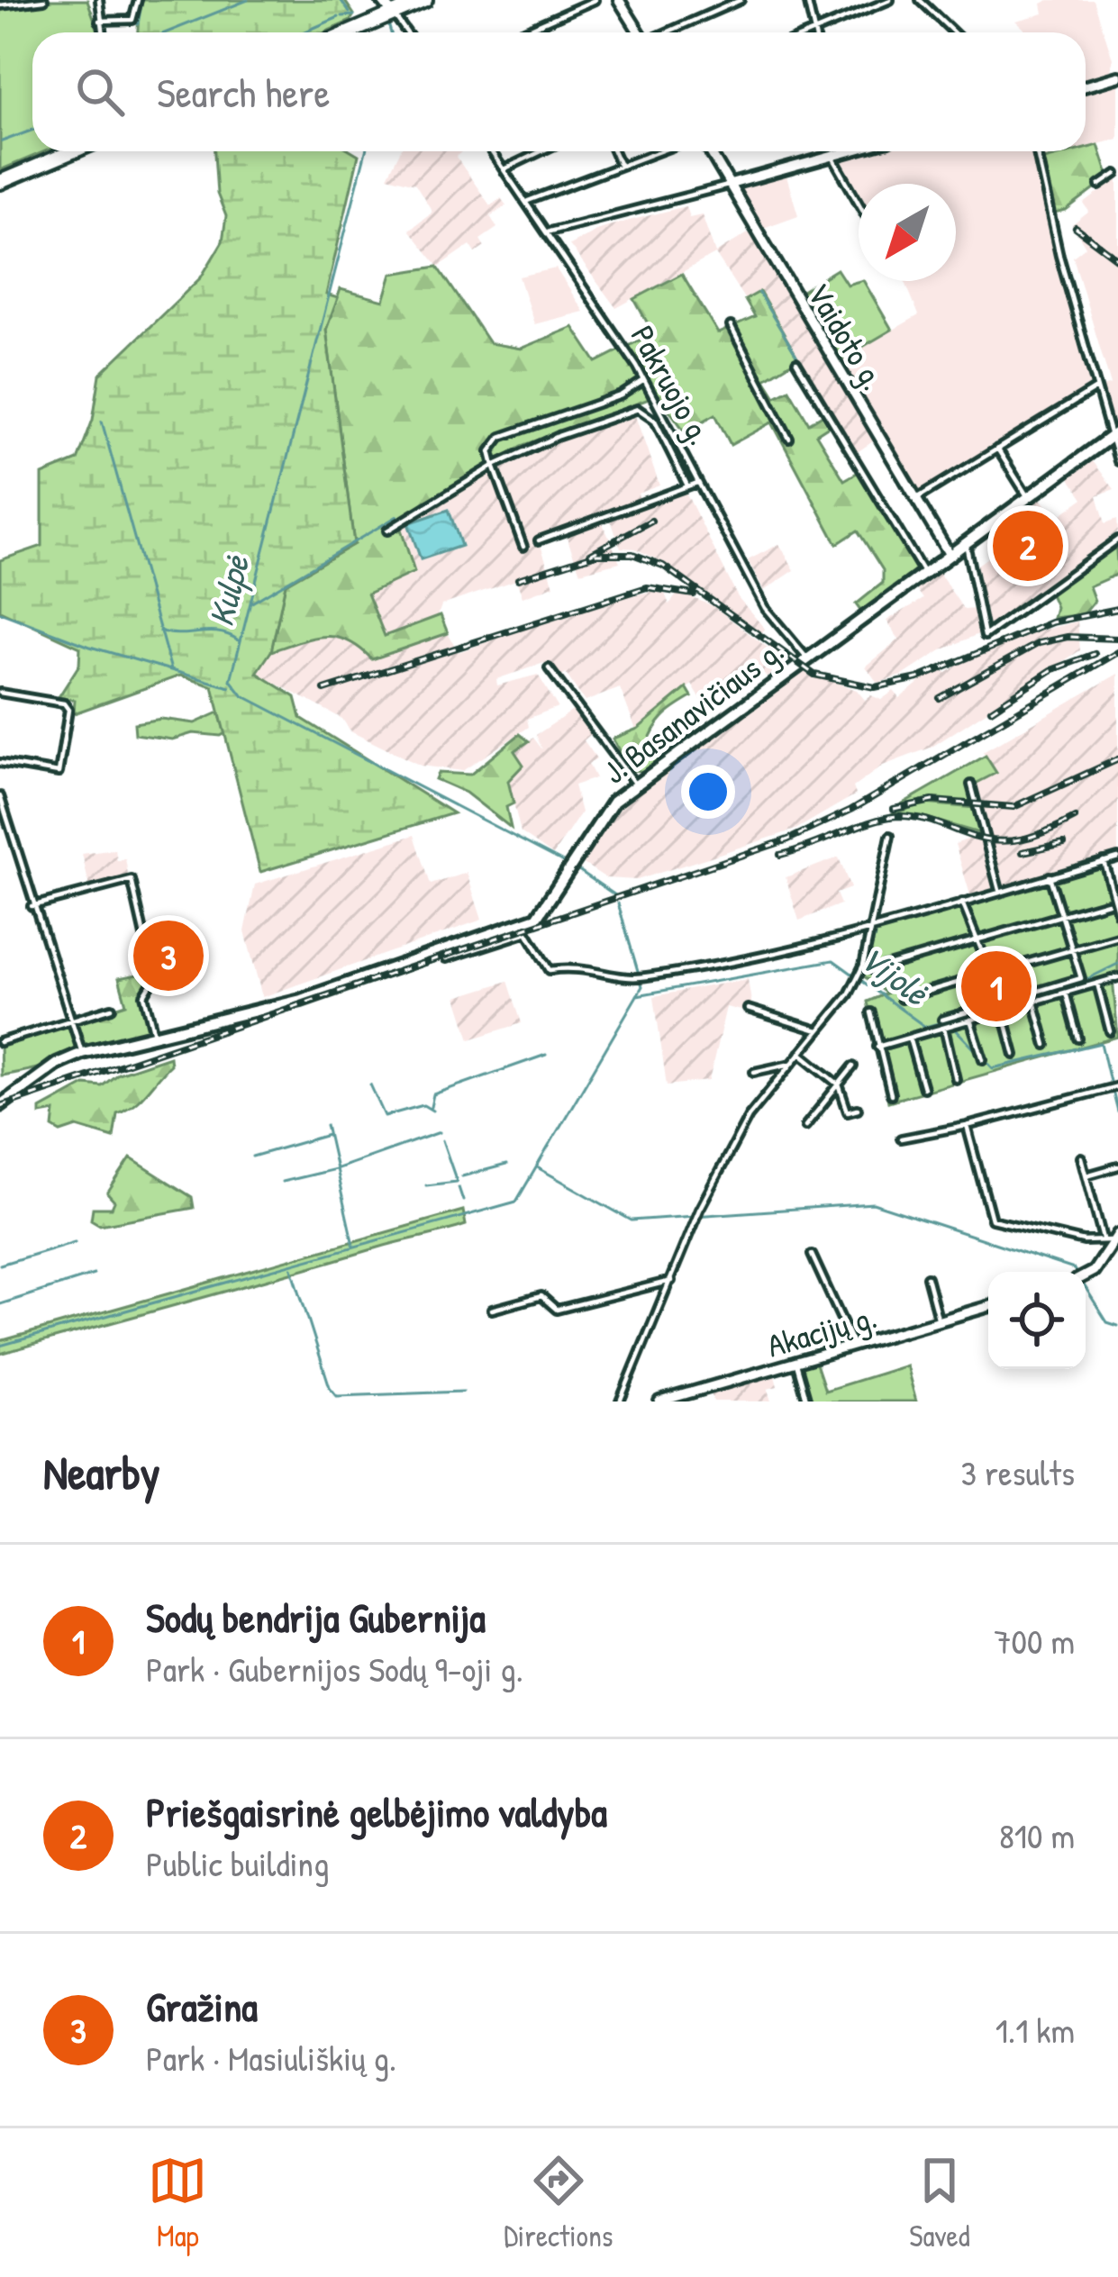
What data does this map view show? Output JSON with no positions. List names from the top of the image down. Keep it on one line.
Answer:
{"streets":{"main road":["Vaidoto g.","J. Basanavičiaus g.","Akacijų g."],"street":["Pakruojo g."]},"crossings":[["Vaidoto g.","J. Basanavičiaus g."],["Pakruojo g.","J. Basanavičiaus g."]],"water":["Kulpė","Vijolė"],"north":"bottom left","page":{"search":"Search here","pins":["2","3","1"],"heading":["Nearby","3 results"],"list":[{"mark":"1","name":"Sodų bendrija Gubernija","note":"Park · Gubernijos Sodų 9-oji g.","value":"700 m"},{"mark":"2","name":"Priešgaisrinė gelbėjimo valdyba","note":"Public building","value":"810 m"},{"mark":"3","name":"Gražina","note":"Park · Masiuliškių g.","value":"1.1 km"}],"nav":["Map","Directions","Saved"]}}
